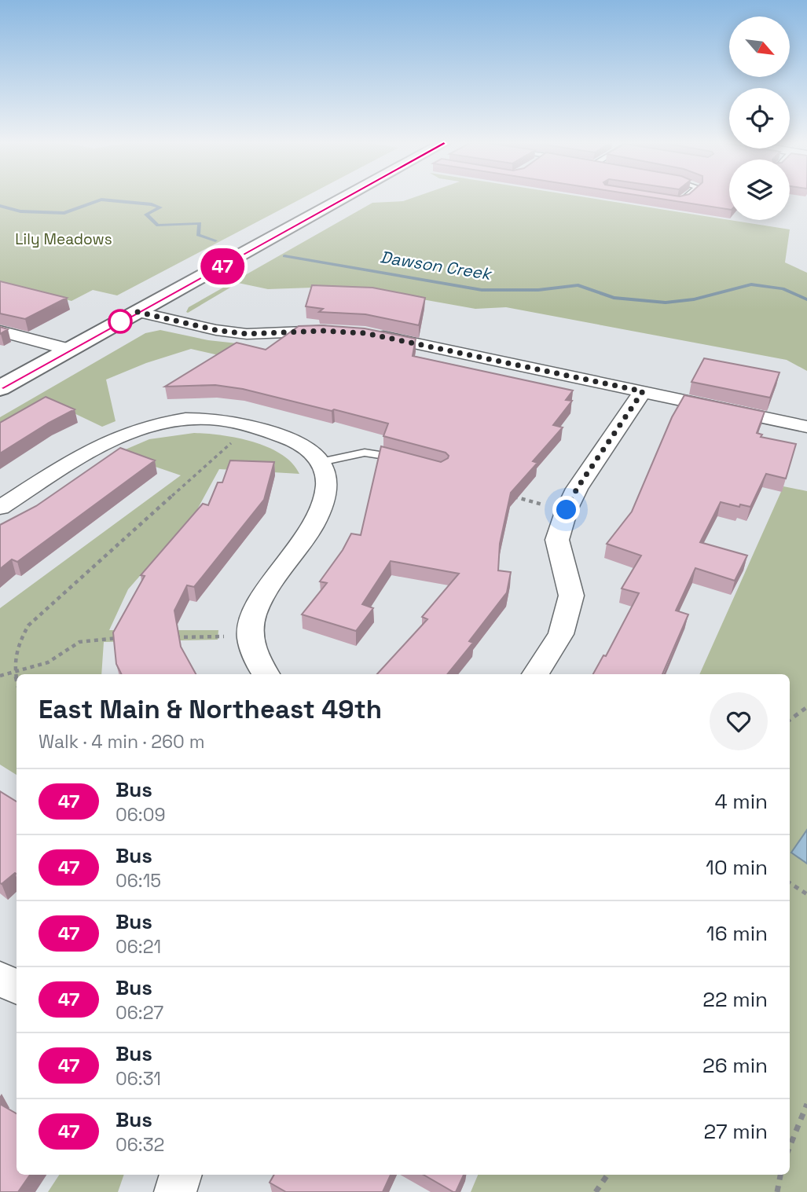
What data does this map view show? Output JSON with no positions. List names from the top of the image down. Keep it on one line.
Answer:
{"water":["Dawson Creek"],"parks":["Lily Meadows"],"lines":["bus line 47"],"north":"bottom right","page":{"on_map":"47","heading":["East Main & Northeast 49th","Walk · 4 min · 260 m"],"list":[{"mark":"47","name":"Bus","note":"06:09","value":"4 min"},{"mark":"47","name":"Bus","note":"06:15","value":"10 min"},{"mark":"47","name":"Bus","note":"06:21","value":"16 min"},{"mark":"47","name":"Bus","note":"06:27","value":"22 min"},{"mark":"47","name":"Bus","note":"06:31","value":"26 min"},{"mark":"47","name":"Bus","note":"06:32","value":"27 min"}]}}
